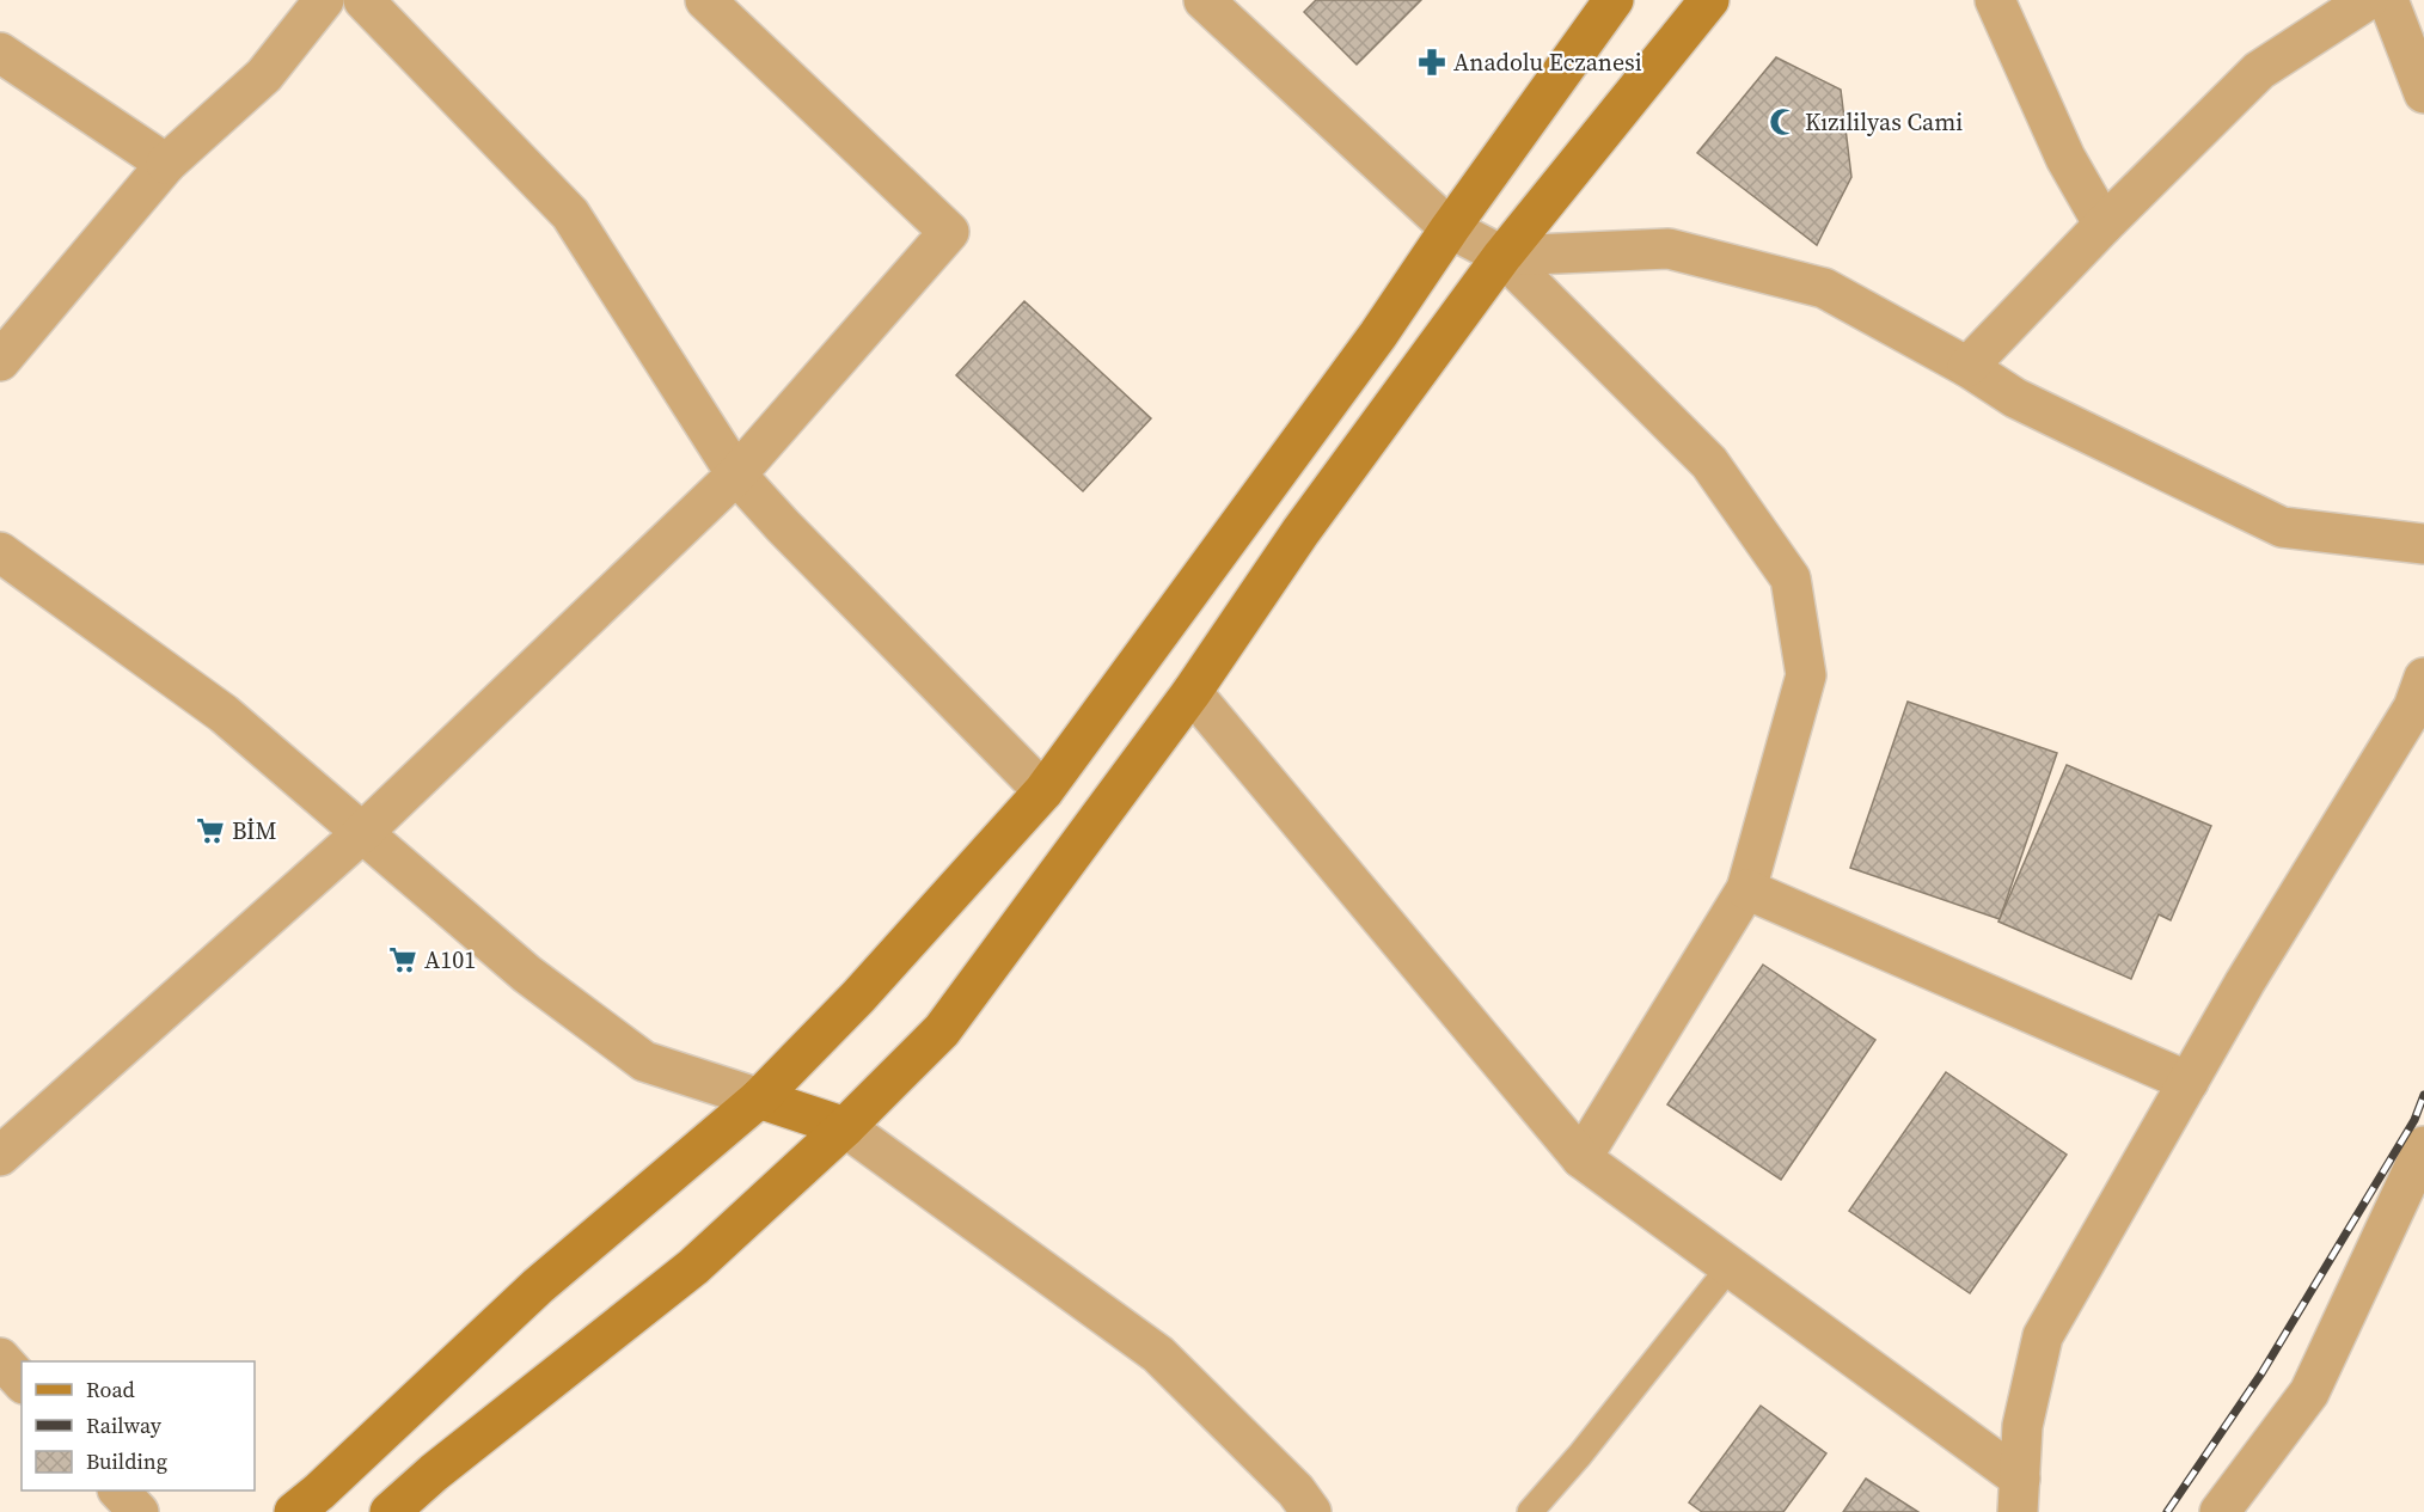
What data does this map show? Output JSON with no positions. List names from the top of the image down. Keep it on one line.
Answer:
{"places":{"pharmacy":["Anadolu Eczanesi"],"mosque":["Kızılilyas Cami"],"supermarket":["BİM","A101"]},"legend":["Road","Railway","Building"]}
